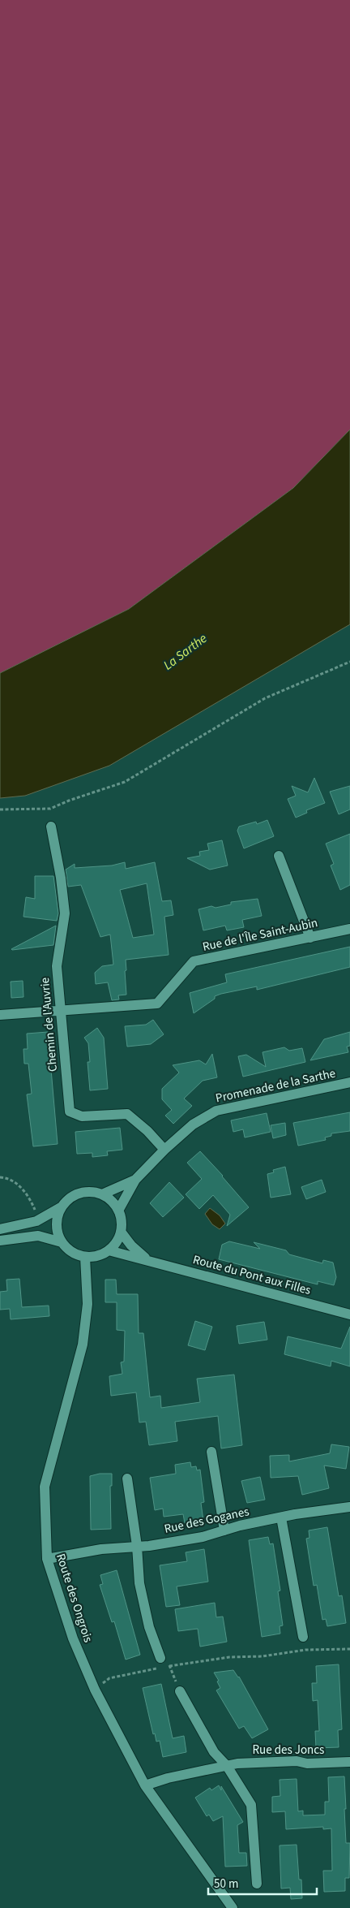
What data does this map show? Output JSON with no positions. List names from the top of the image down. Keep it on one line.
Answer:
{"streets":{"street":["Rue de l'Île Saint-Aubin","Chemin de l'Auvrie","Promenade de la Sarthe","Route du Pont aux Filles","Rue des Goganes","Route des Ongrois","Rue des Joncs"]},"crossings":[["Rue de l'Île Saint-Aubin","Chemin de l'Auvrie"],["Chemin de l'Auvrie","Promenade de la Sarthe"],["Promenade de la Sarthe","Route du Pont aux Filles"],["Promenade de la Sarthe","Route des Ongrois"],["Route du Pont aux Filles","Route des Ongrois"],["Rue des Goganes","Route des Ongrois"],["Route des Ongrois","Rue des Joncs"]],"water":["La Sarthe"],"scale_bar":"50 m"}
